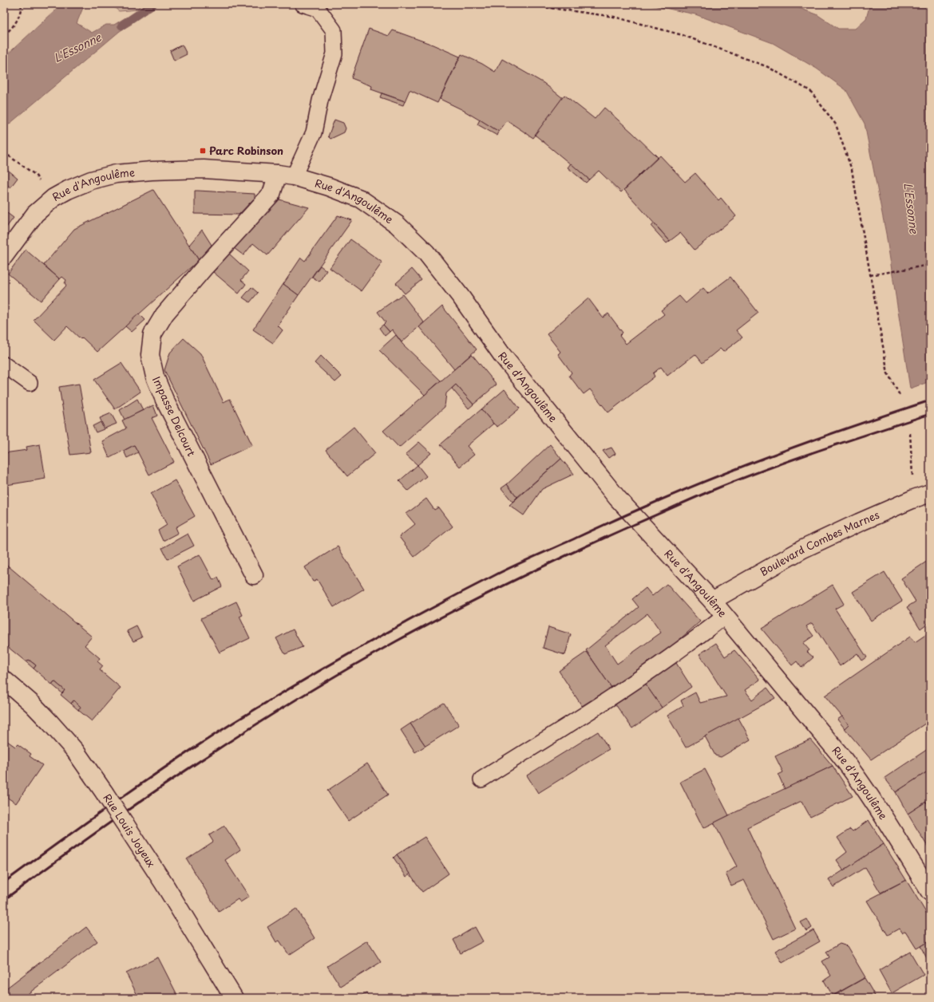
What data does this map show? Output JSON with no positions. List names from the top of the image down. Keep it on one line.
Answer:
{"streets":{"street":["Rue d'Angoulême","Impasse Delcourt","Boulevard Combes Marnes","Rue Louis Joyeux"]},"crossings":[["Rue d'Angoulême","Impasse Delcourt"],["Rue d'Angoulême","Boulevard Combes Marnes"]],"water":["L'Essonne"],"places":{"transit":["Parc Robinson"]}}
